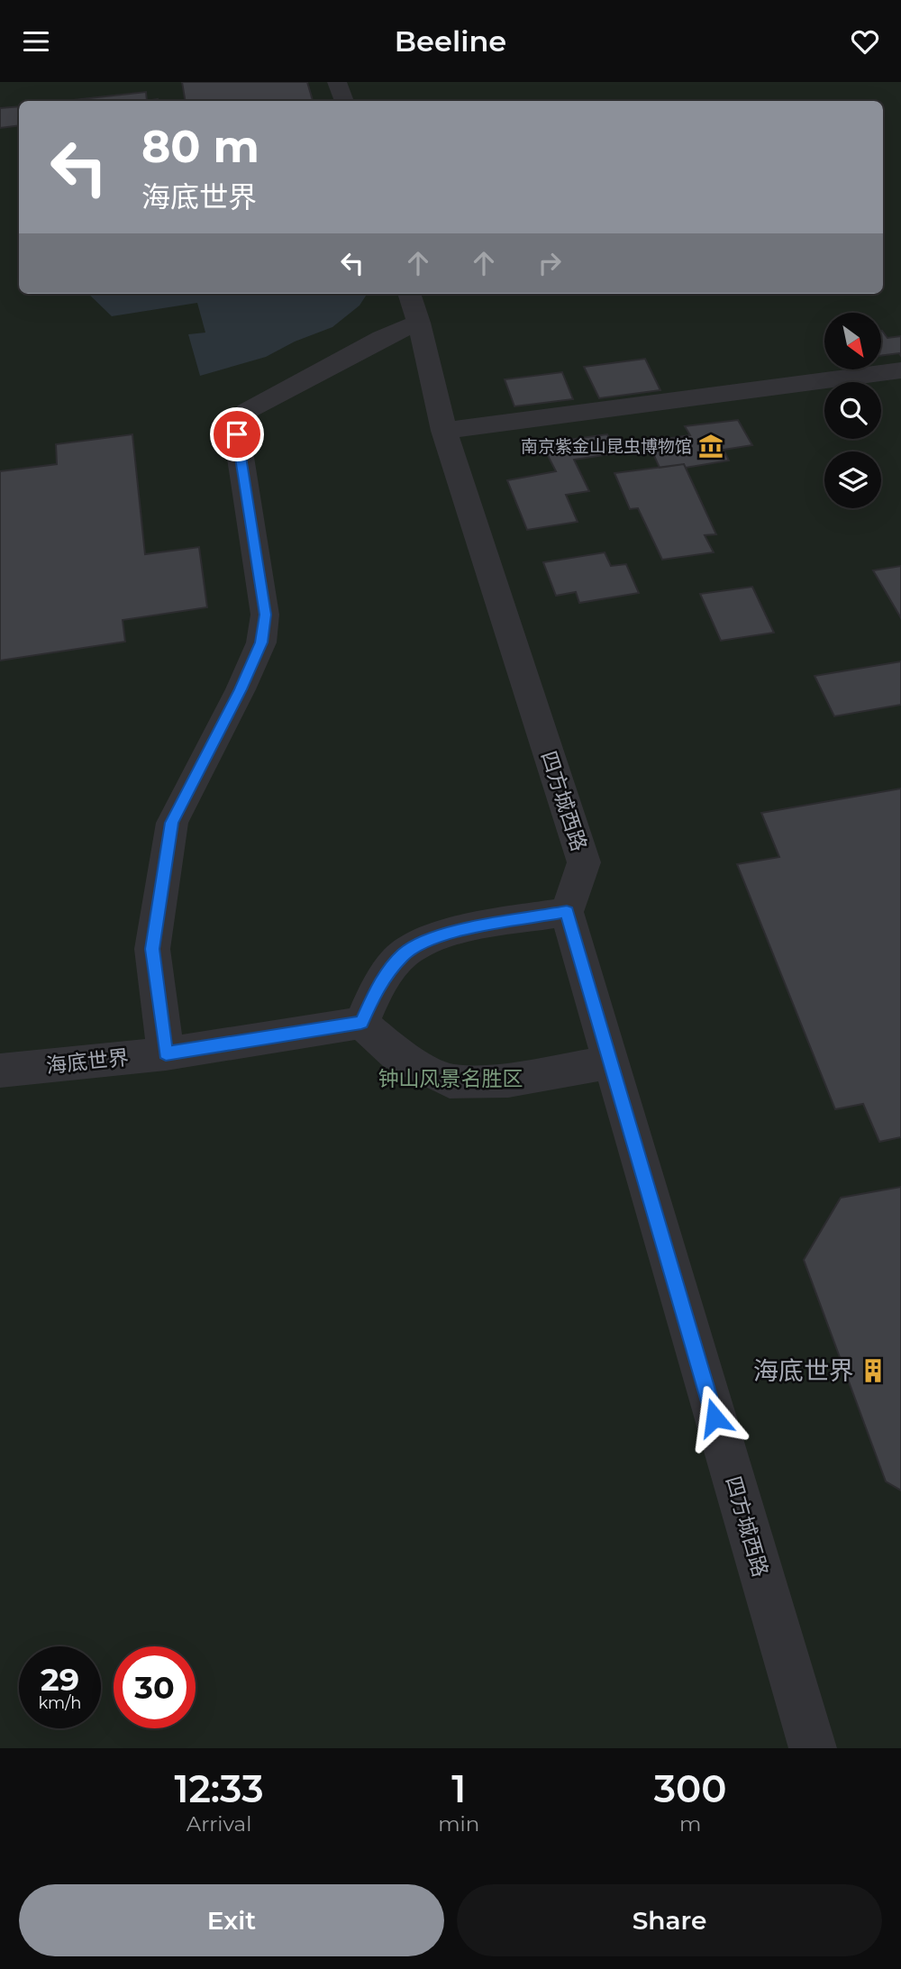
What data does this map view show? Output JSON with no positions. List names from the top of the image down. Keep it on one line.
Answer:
{"streets":{"street":["四方城西路","海底世界"]},"parks":["钟山风景名胜区"],"places":{"museum":["南京紫金山昆虫博物馆"],"building":["海底世界"]},"north":"bottom right","page":{"header":"Beeline","turn":["80 m","海底世界"],"speed":"29 km/h","limit":"30","eta":["12:33","Arrival","1","min","300","m"],"buttons":["Exit","Share"]}}
